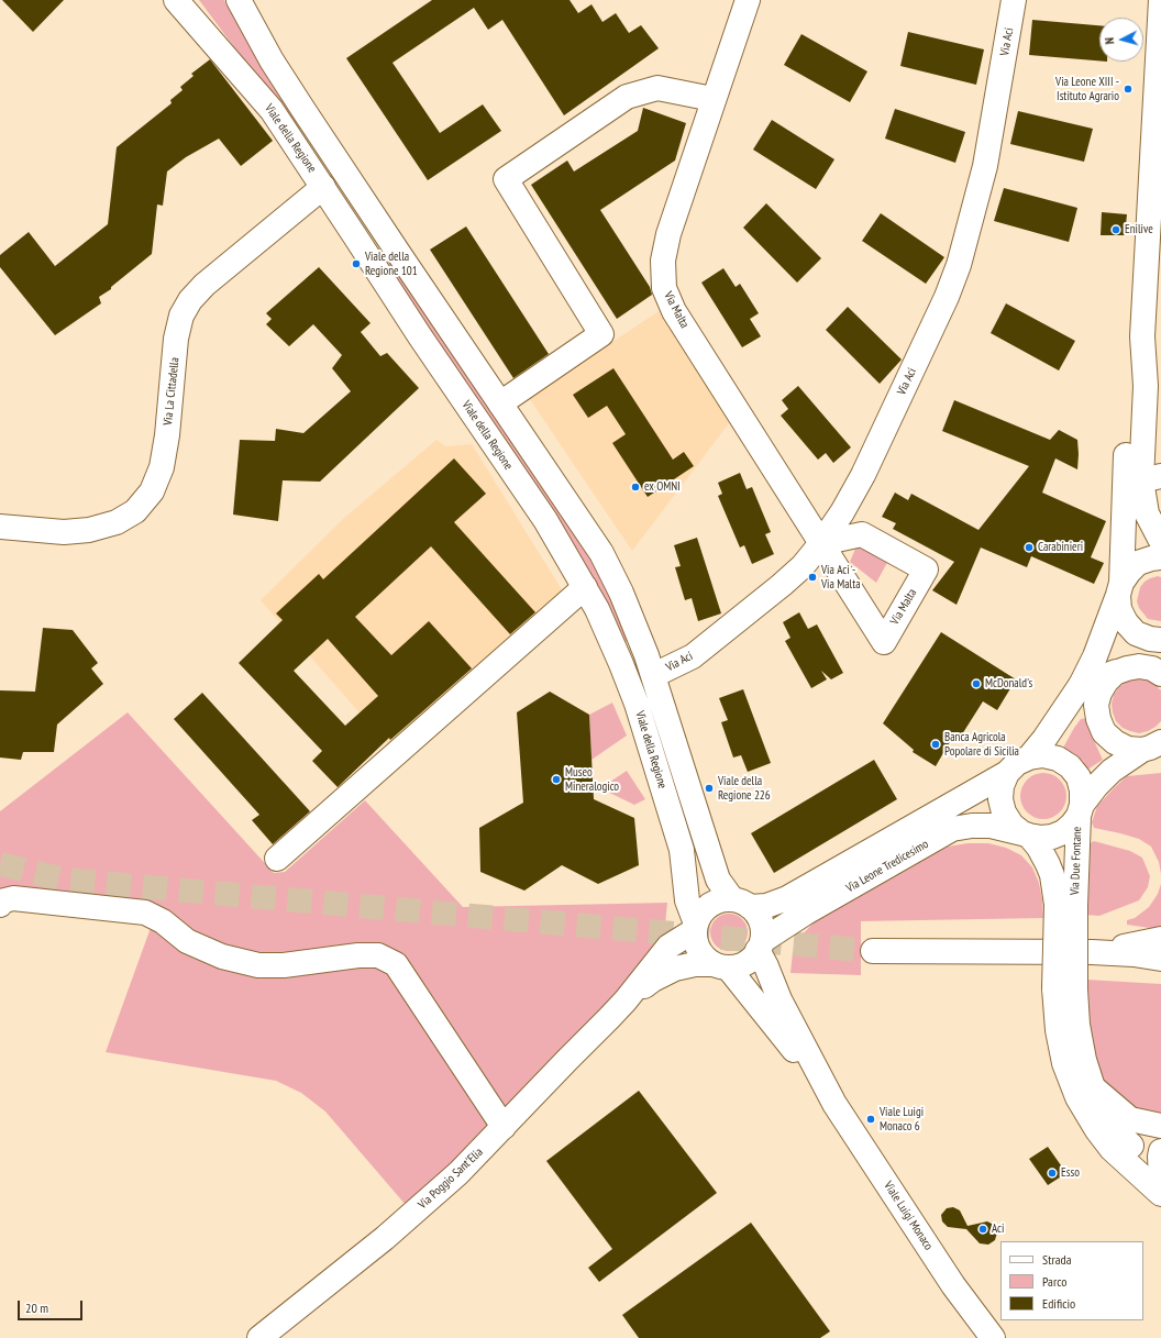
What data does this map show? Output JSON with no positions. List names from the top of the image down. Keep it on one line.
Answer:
{"streets":{"street":["Via Aci","Viale della Regione","Via Malta","Via La Cittadella","Via Due Fontane","Via Leone Tredicesimo","Via Poggio Sant'Elia","Viale Luigi Monaco"]},"crossings":[["Via Aci","Viale della Regione"],["Via Aci","Via Malta"],["Viale della Regione","Via La Cittadella"],["Viale della Regione","Via Leone Tredicesimo"],["Via Due Fontane","Via Leone Tredicesimo"]],"places":["Via Leone XIII - Istituto Agrario","Enilive","Viale della Regione 101","ex OMNI","Carabinieri","Via Aci - Via Malta","McDonald's","Banca Agricola Popolare di Sicilia","Museo Mineralogico","Viale della Regione 226","Viale Luigi Monaco 6","Esso","Aci"],"legend":["Strada","Parco","Edificio"],"scale_bar":"20 m","north":"left"}
